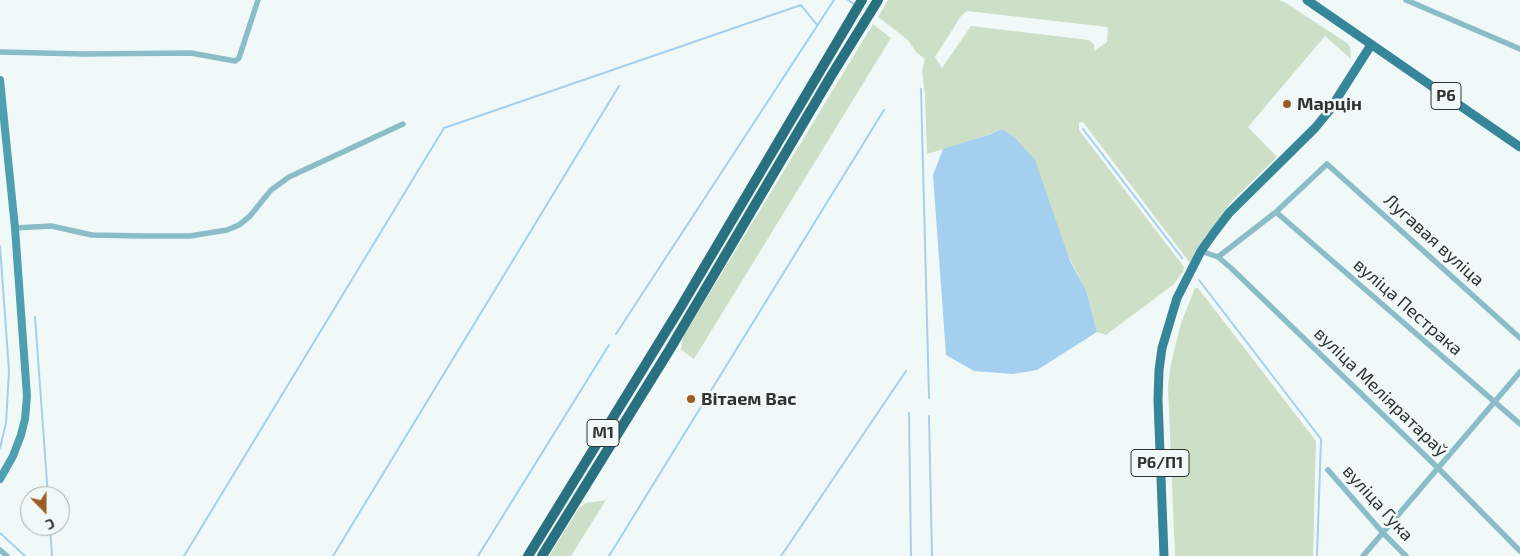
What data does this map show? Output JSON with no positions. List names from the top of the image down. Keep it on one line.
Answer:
{"streets":{"highway":["М1"],"main road":["Р6","Р6/П1"],"street":["Лугавая вуліца","вуліца Пестрака","вуліца Меліяратараў","вуліца Гука"]},"crossings":[["Р6","Р6/П1"],["Лугавая вуліца","вуліца Пестрака"]],"places":["Марцін","Вітаем Вас"],"north":"bottom"}
